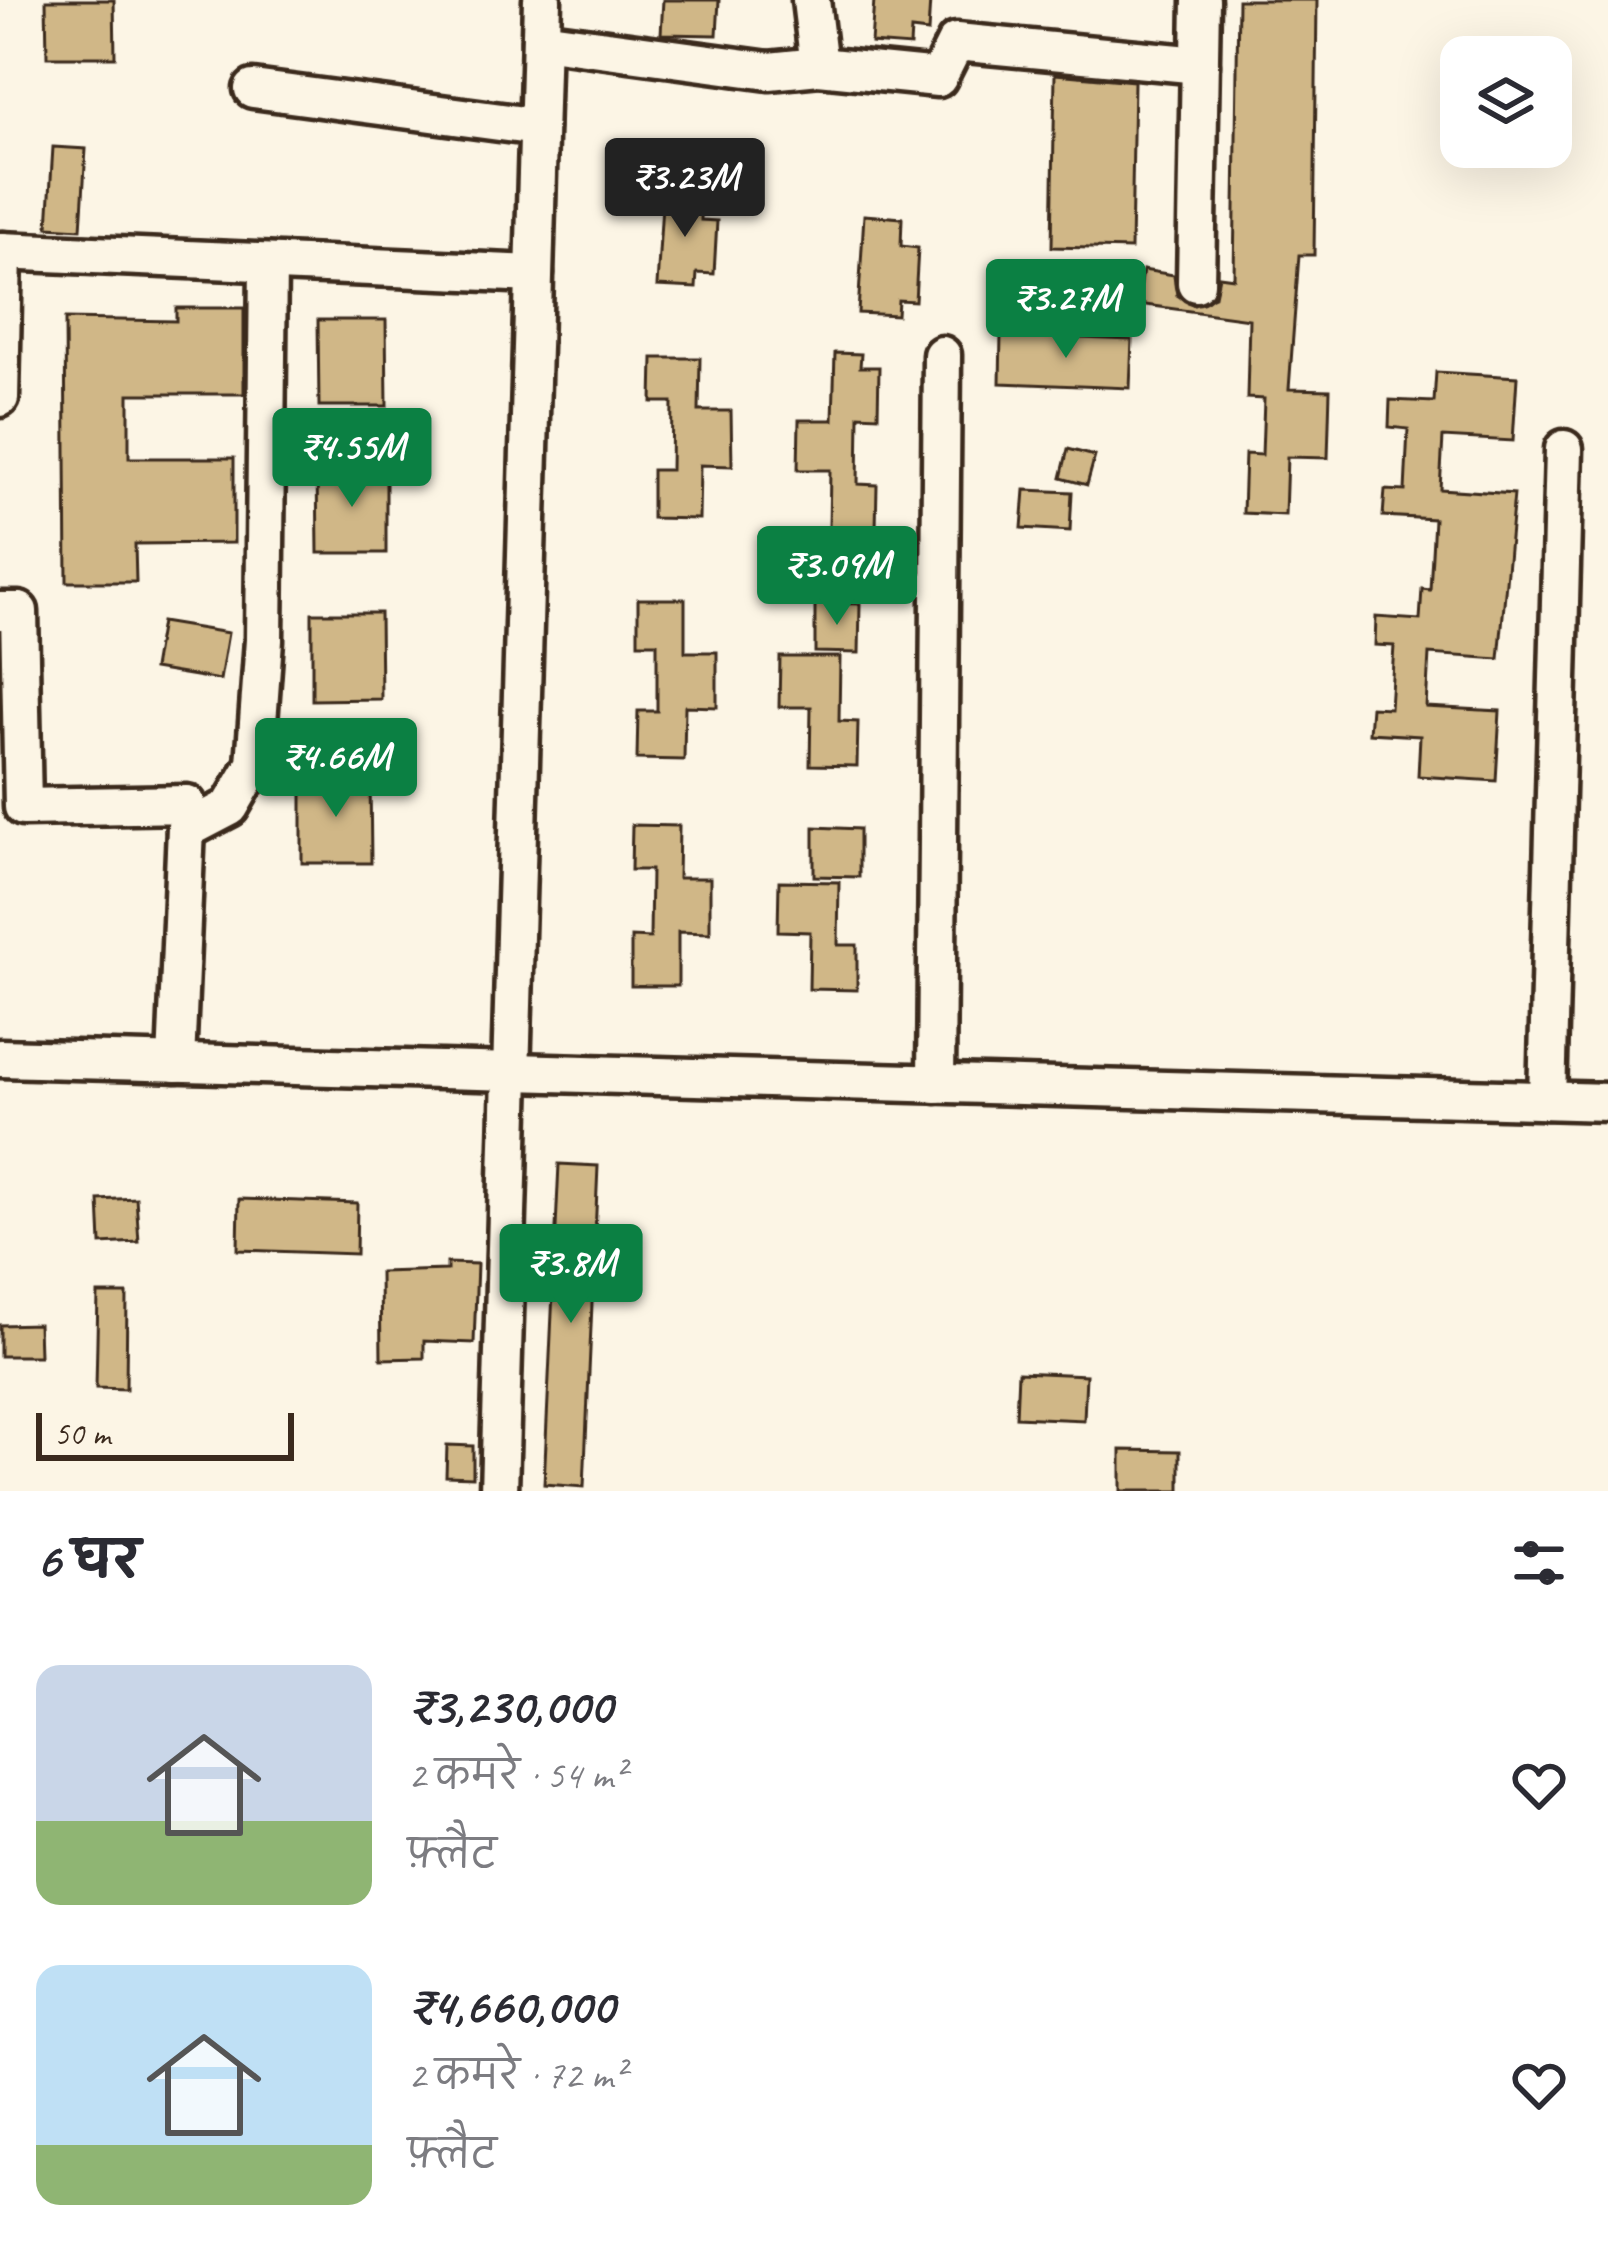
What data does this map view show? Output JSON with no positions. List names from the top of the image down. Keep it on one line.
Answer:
{"scale_bar":"50 m","page":{"price":["₹3.23M","₹3.27M","₹4.55M","₹3.09M","₹4.66M","₹3.8M"],"scale":"50 m","heading":"6 घर","list":[{"name":"₹3,230,000","note":"2 कमरे · 54 m² · फ़्लैट"},{"name":"₹4,660,000","note":"2 कमरे · 72 m² · फ़्लैट"}]}}
